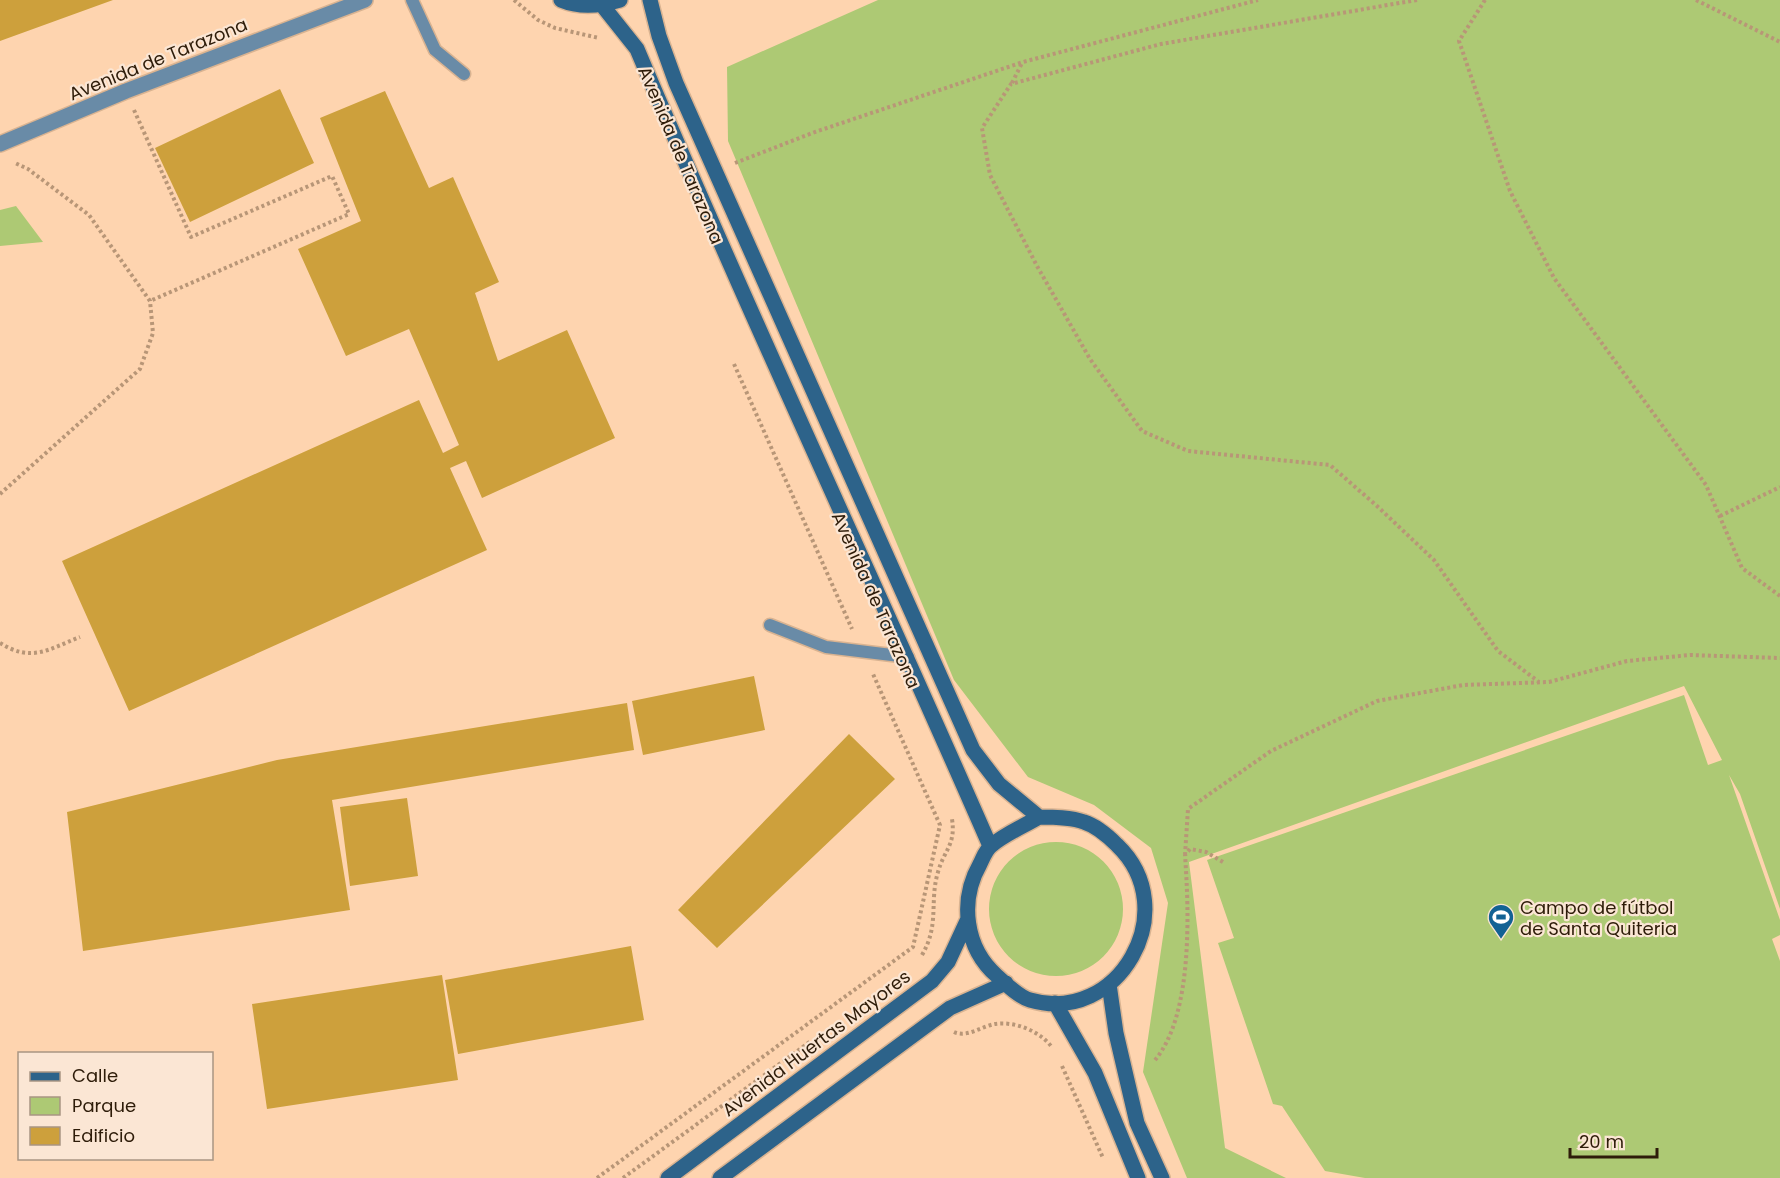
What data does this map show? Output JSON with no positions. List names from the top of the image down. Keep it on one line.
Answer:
{"streets":{"main road":["Avenida de Tarazona","Avenida Huertas Mayores"]},"crossings":[["Avenida de Tarazona","Avenida Huertas Mayores"]],"places":{"sports":["Campo de fútbol de Santa Quiteria"]},"legend":["Calle","Parque","Edificio"],"scale_bar":"20 m"}
